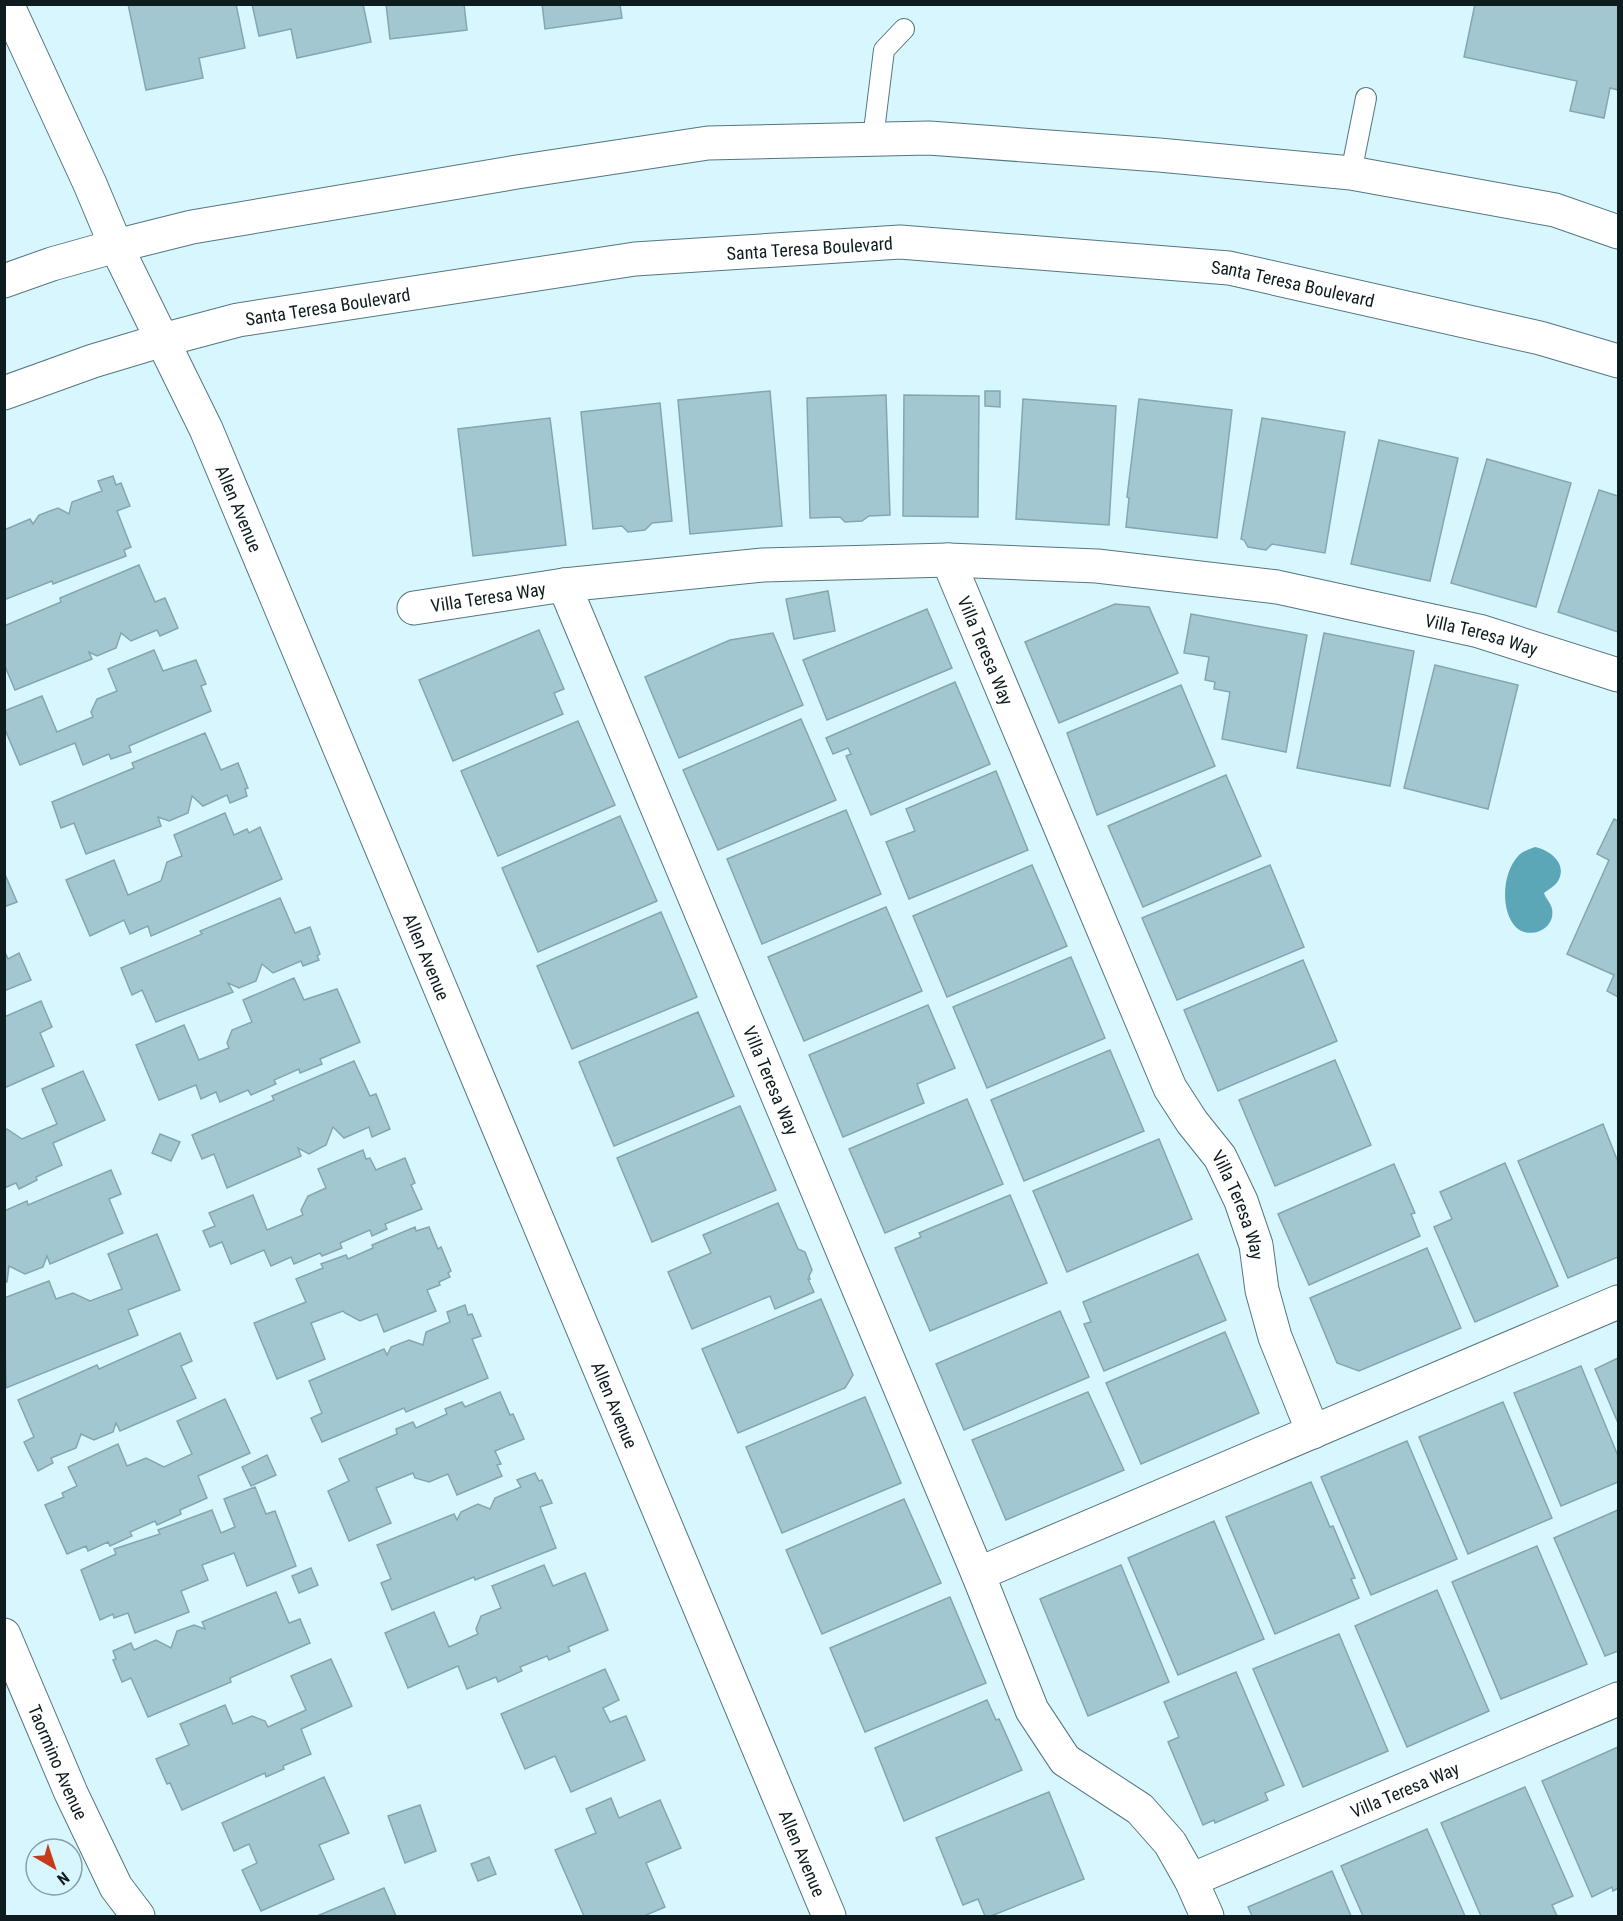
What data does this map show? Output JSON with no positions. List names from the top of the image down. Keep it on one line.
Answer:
{"streets":{"street":["Santa Teresa Boulevard","Allen Avenue","Villa Teresa Way","Taormino Avenue"]},"crossings":[["Santa Teresa Boulevard","Allen Avenue"]],"north":"bottom right"}
